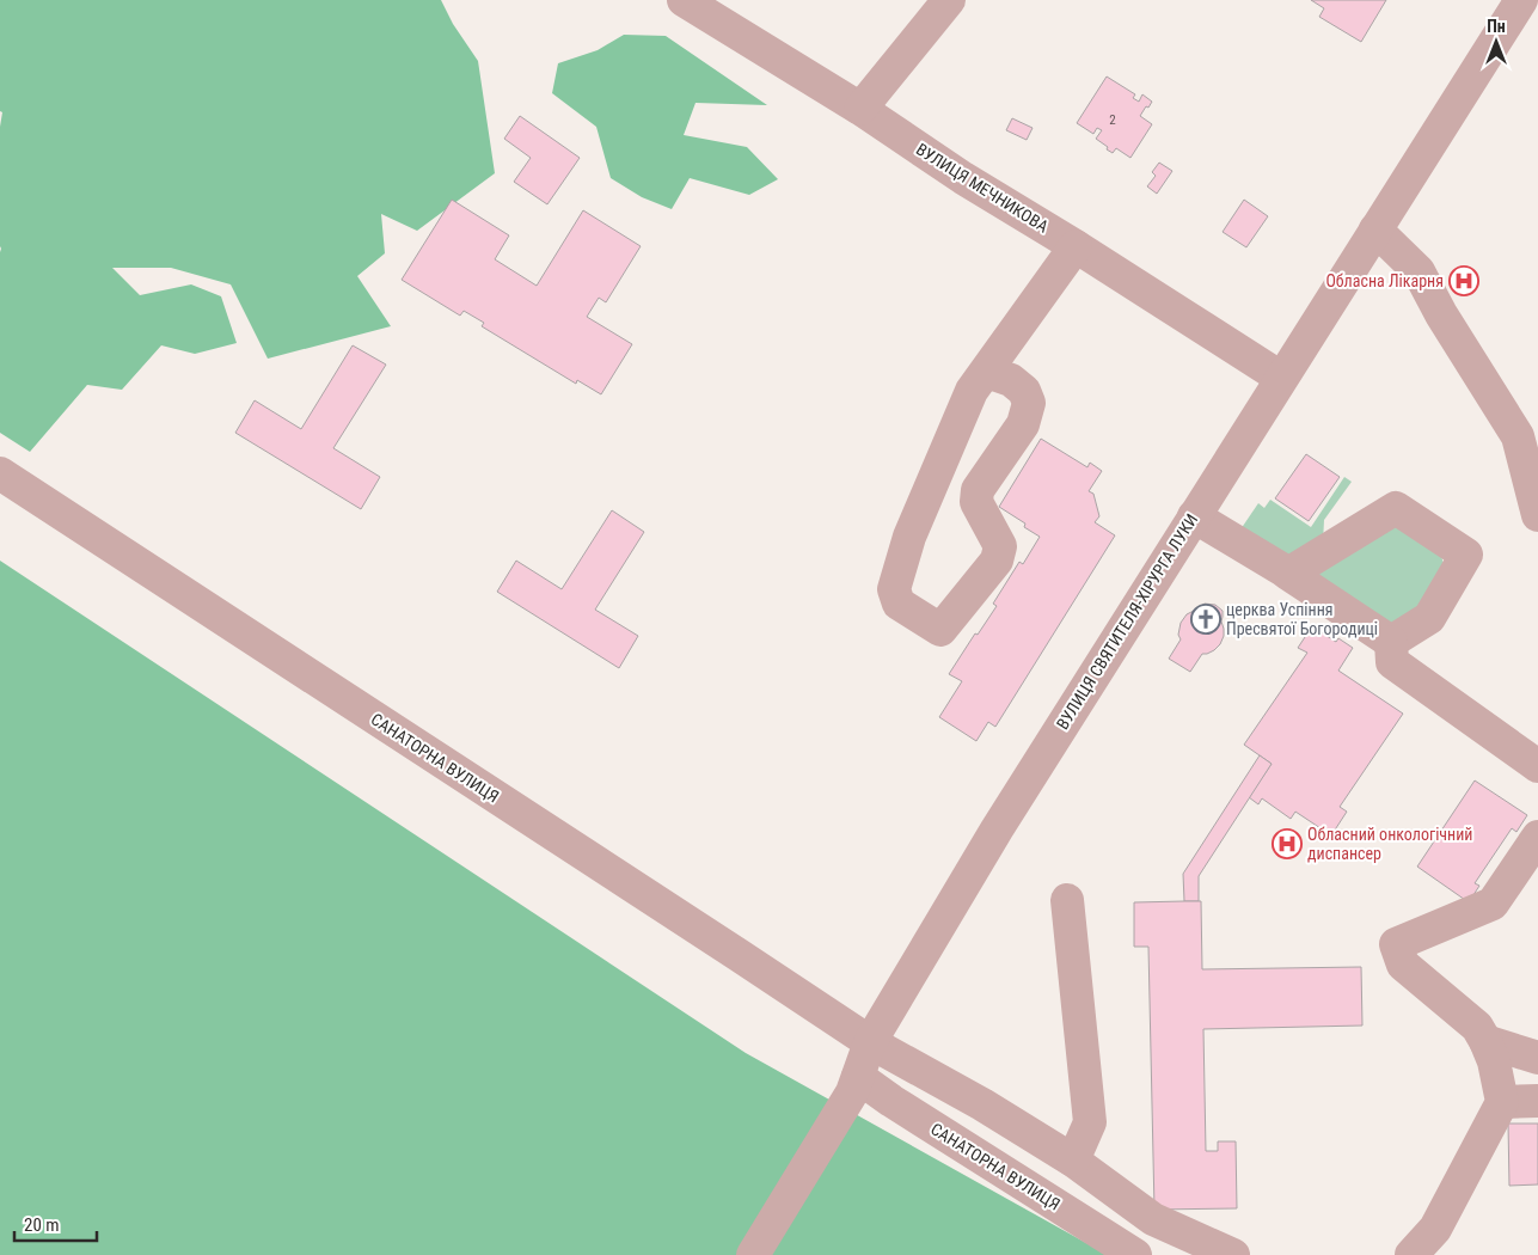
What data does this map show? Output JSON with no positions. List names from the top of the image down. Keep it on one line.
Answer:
{"streets":{"street":["ВУЛИЦЯ МЕЧНИКОВА","ВУЛИЦЯ СВЯТИТЕЛЯ-ХІРУРГА ЛУКИ","САНАТОРНА ВУЛИЦЯ"]},"crossings":[["ВУЛИЦЯ МЕЧНИКОВА","ВУЛИЦЯ СВЯТИТЕЛЯ-ХІРУРГА ЛУКИ"],["ВУЛИЦЯ СВЯТИТЕЛЯ-ХІРУРГА ЛУКИ","САНАТОРНА ВУЛИЦЯ"]],"places":{"hospital":["Обласна Лікарня","Обласний онкологічний диспансер"],"church":["церква Успіння Пресвятої Богородиці"]},"house_numbers":["2"],"scale_bar":"20 m","north":"top"}
